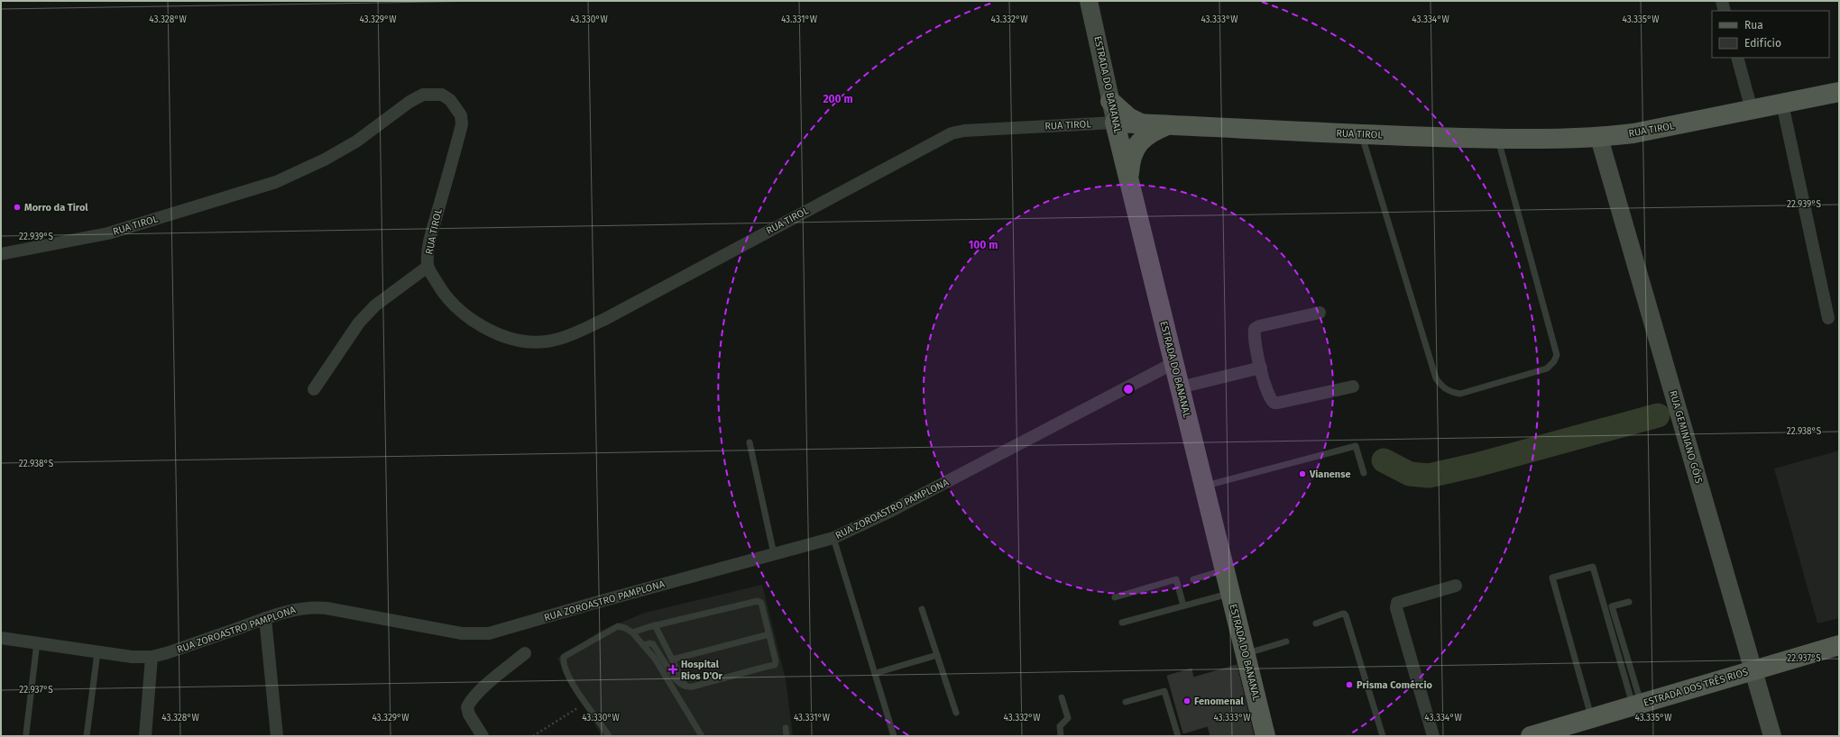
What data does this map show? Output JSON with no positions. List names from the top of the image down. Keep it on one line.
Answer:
{"streets":{"main road":["ESTRADA DO BANANAL","RUA TIROL","ESTRADA DOS TRÊS RIOS"],"street":["RUA GEMINIANO GÓIS","RUA ZOROASTRO PAMPLONA"]},"crossings":[["ESTRADA DO BANANAL","RUA TIROL"],["ESTRADA DO BANANAL","RUA ZOROASTRO PAMPLONA"],["RUA TIROL","RUA GEMINIANO GÓIS"],["RUA GEMINIANO GÓIS","ESTRADA DOS TRÊS RIOS"]],"places":{"other":["Morro da Tirol","Vianense","Prisma Comércio","Fenomenal"],"health":["Hospital Rios D'Or"]},"legend":["Rua","Edifício"],"coordinates":["43.328°W","43.329°W","43.330°W","43.331°W","43.332°W","43.333°W","43.334°W","43.335°W","22.939°S","22.938°S","22.937°S"],"rings":["200 m","100 m"]}
